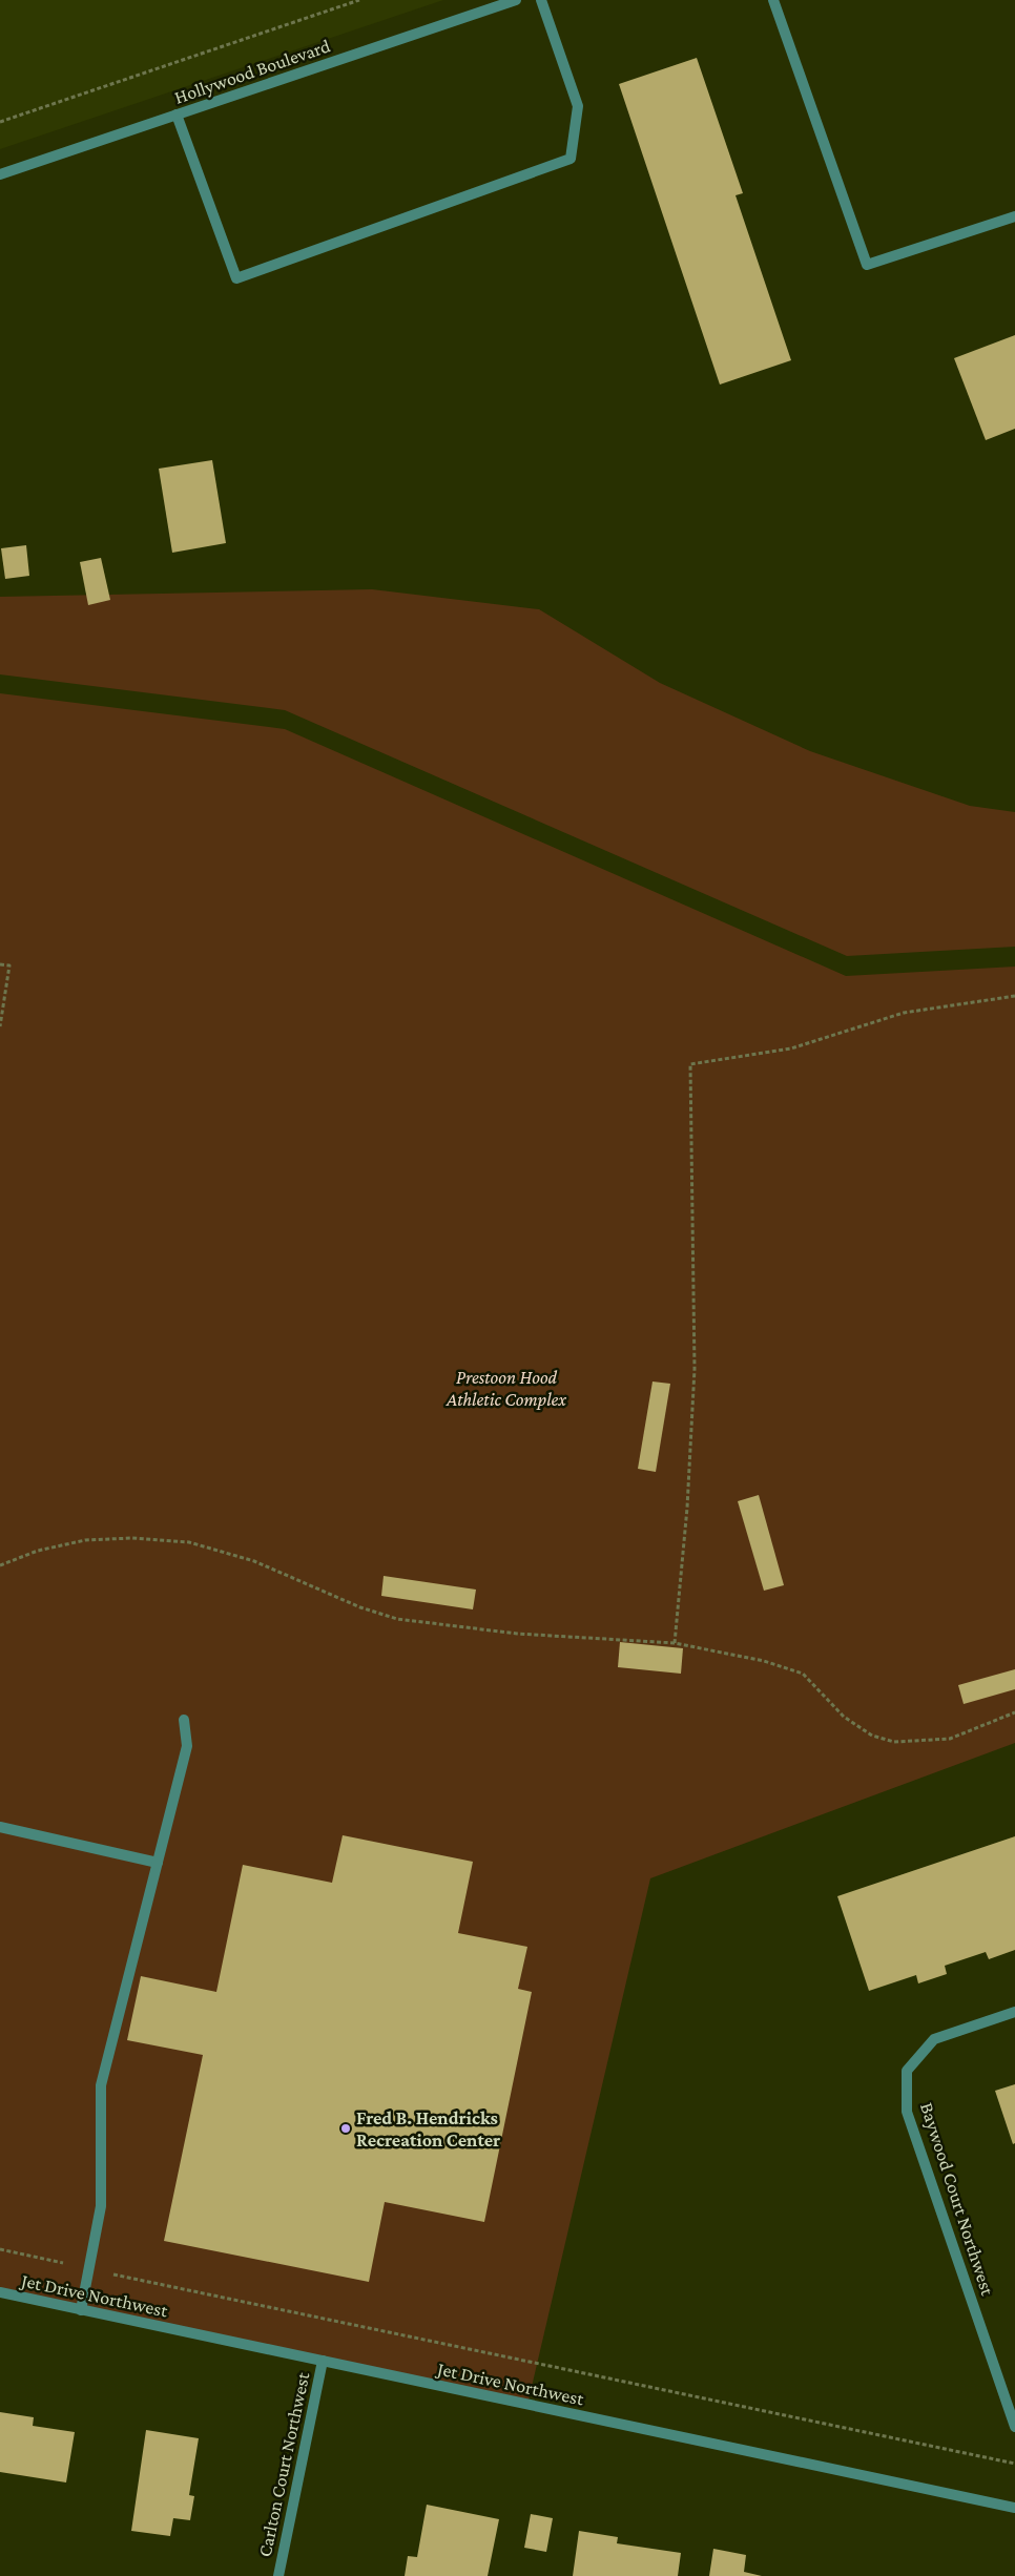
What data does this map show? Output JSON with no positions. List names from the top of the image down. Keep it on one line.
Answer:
{"streets":{"street":["Hollywood Boulevard","Baywood Court Northwest","Jet Drive Northwest","Carlton Court Northwest"]},"crossings":[["Jet Drive Northwest","Carlton Court Northwest"]],"parks":["Prestoon Hood Athletic Complex"],"places":["Fred B. Hendricks Recreation Center"]}
